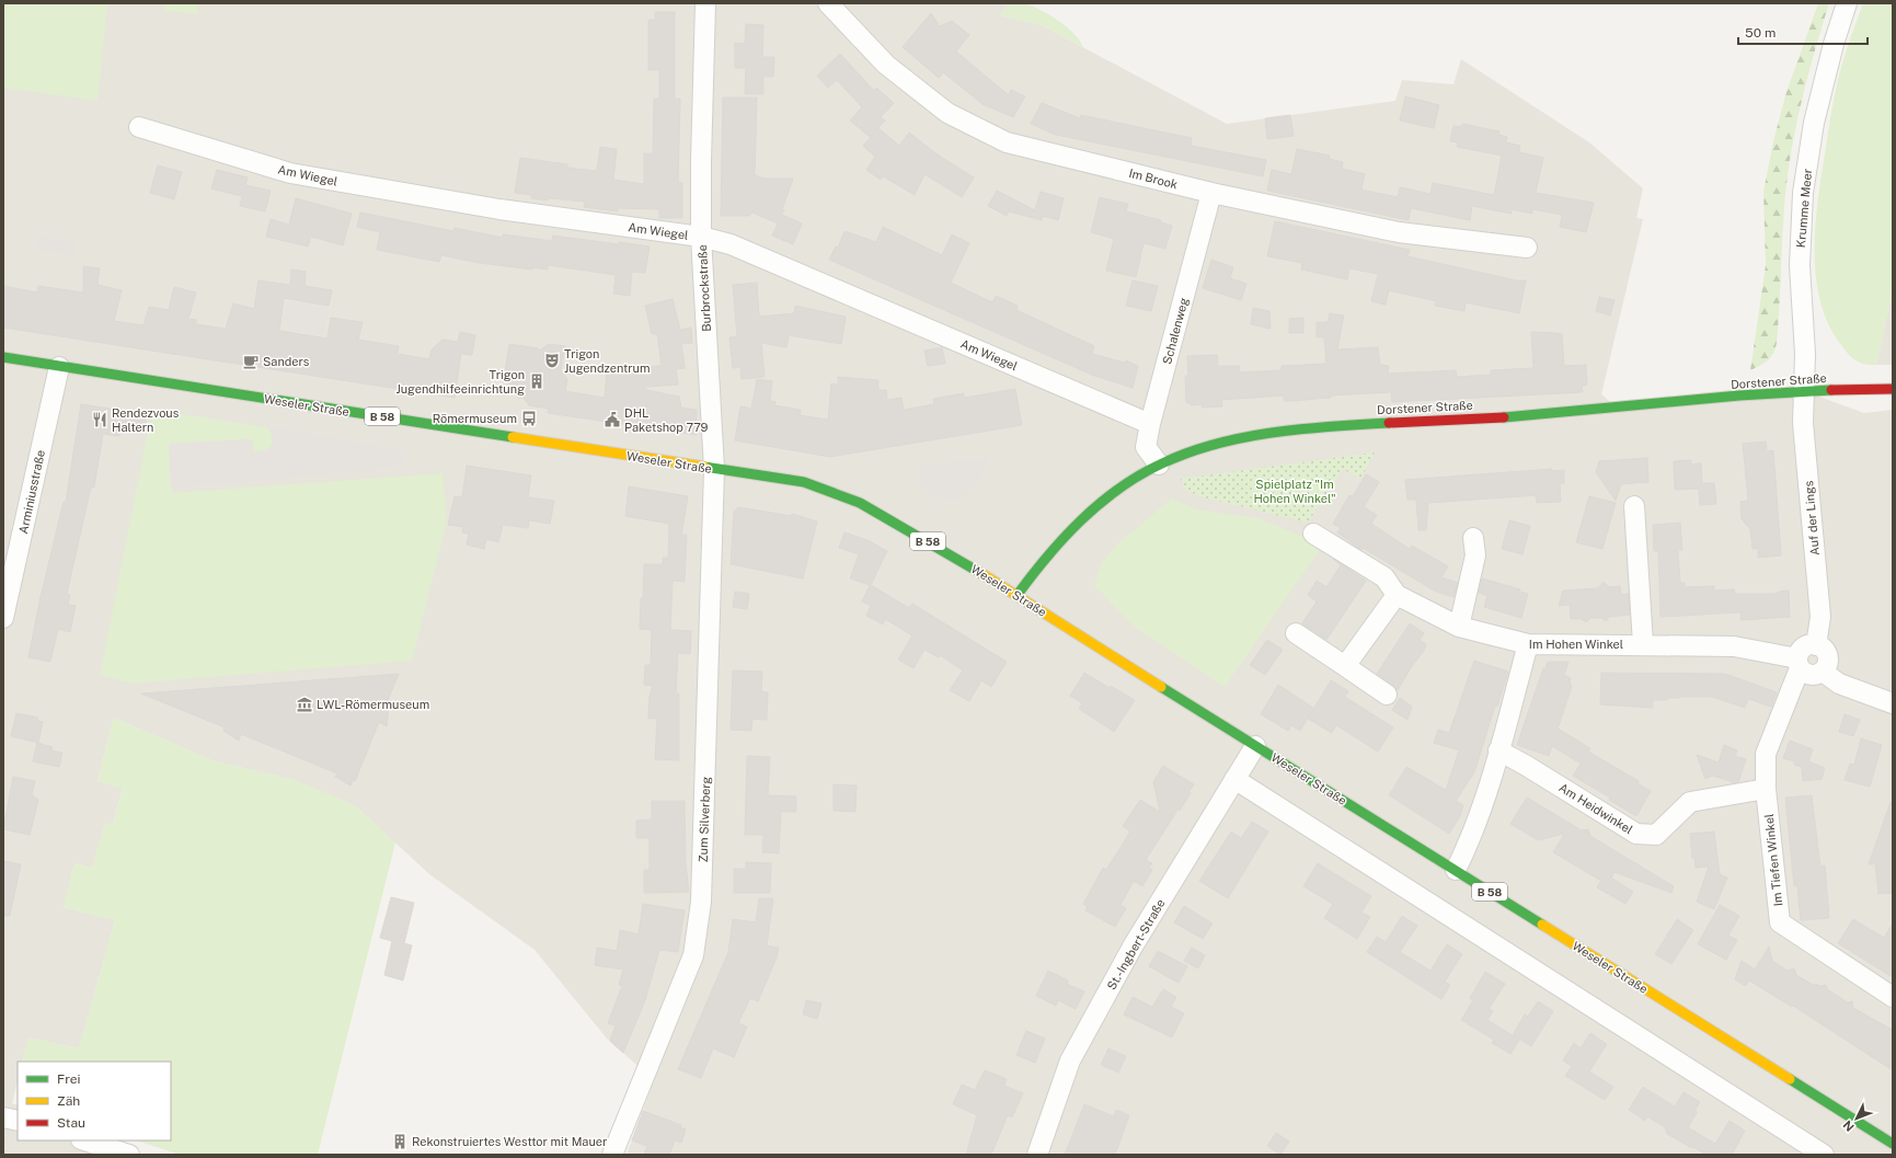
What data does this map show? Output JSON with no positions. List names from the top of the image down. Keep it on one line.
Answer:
{"streets":{"main road":["Dorstener Straße","Weseler Straße","B 58"],"street":["Am Wiegel","Im Brook","Krumme Meer","Burbrockstraße","Schalenweg","Arminiusstraße","Auf der Lings","Im Hohen Winkel","Am Heidwinkel","Zum Silverberg","Im Tiefen Winkel","St.-Ingbert-Straße"]},"crossings":[["Am Wiegel","Burbrockstraße"],["Am Wiegel","Schalenweg"],["Im Brook","Schalenweg"],["Krumme Meer","Dorstener Straße"],["Krumme Meer","Auf der Lings"],["Burbrockstraße","Weseler Straße"],["Burbrockstraße","Zum Silverberg"],["Schalenweg","Dorstener Straße"],["Dorstener Straße","Weseler Straße"],["Dorstener Straße","Auf der Lings"],["Weseler Straße","Arminiusstraße"],["Weseler Straße","Zum Silverberg"],["Weseler Straße","St.-Ingbert-Straße"],["Auf der Lings","Im Hohen Winkel"],["Auf der Lings","Im Tiefen Winkel"],["Im Hohen Winkel","Im Tiefen Winkel"],["Am Heidwinkel","Im Tiefen Winkel"]],"parks":["Spielplatz \"Im Hohen Winkel\""],"places":{"theatre":["Trigon Jugendzentrum"],"cafe":["Sanders"],"building":["Trigon Jugendhilfeeinrichtung","Rekonstruiertes Westtor mit Mauer"],"bus stop":["Römermuseum"],"restaurant":["Rendezvous Haltern"],"public building":["DHL Paketshop 779"],"museum":["LWL-Römermuseum"]},"legend":["Frei","Zäh","Stau"],"scale_bar":"50 m","north":"bottom left"}
